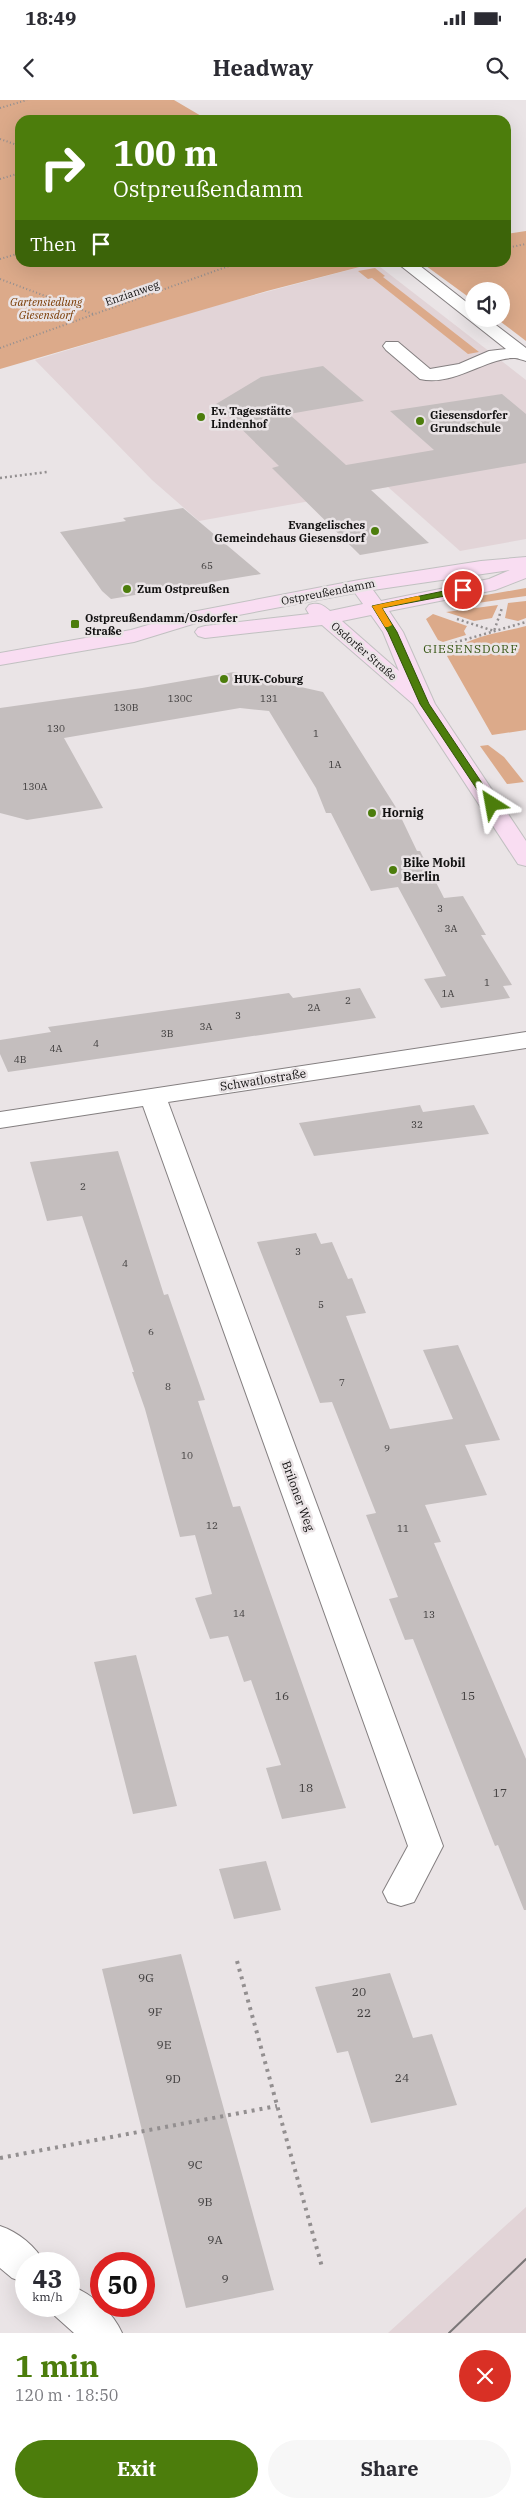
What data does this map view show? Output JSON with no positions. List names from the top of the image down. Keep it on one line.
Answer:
{"streets":{"main road":["Ostpreußendamm","Osdorfer Straße"],"street":["Schwatlostraße","Briloner Weg"],"path":["Enzianweg"]},"crossings":[["Ostpreußendamm","Osdorfer Straße"],["Schwatlostraße","Briloner Weg"]],"districts":["GIESENSDORF"],"parks":["Gartensiedlung Giesensdorf"],"places":{"other":["Ev. Tagesstätte Lindenhof","Giesensdorfer Grundschule","Evangelisches Gemeindehaus Giesensdorf","Zum Ostpreußen","HUK-Coburg","Hornig","Bike Mobil Berlin"],"transit":["Ostpreußendamm/Osdorfer Straße"]},"house_numbers":["65","130C","131","130B","130","1","1A","130A","3","3A","1","1A","2","2A","3","3A","3B","4","4A","4B","32","2","3","4","5","6","7","8","9","10","12","11","14","13","16","15","18","17","9G","20","9F","22","9E","24","9D","9C","9B","9A","9"],"page":{"status":"18:49","header":"Headway","turn":["100 m","Ostpreußendamm"],"then":"Then","speed":"43 km/h","limit":"50","heading":["1 min","120 m · 18:50"],"buttons":["Exit","Share"]}}
